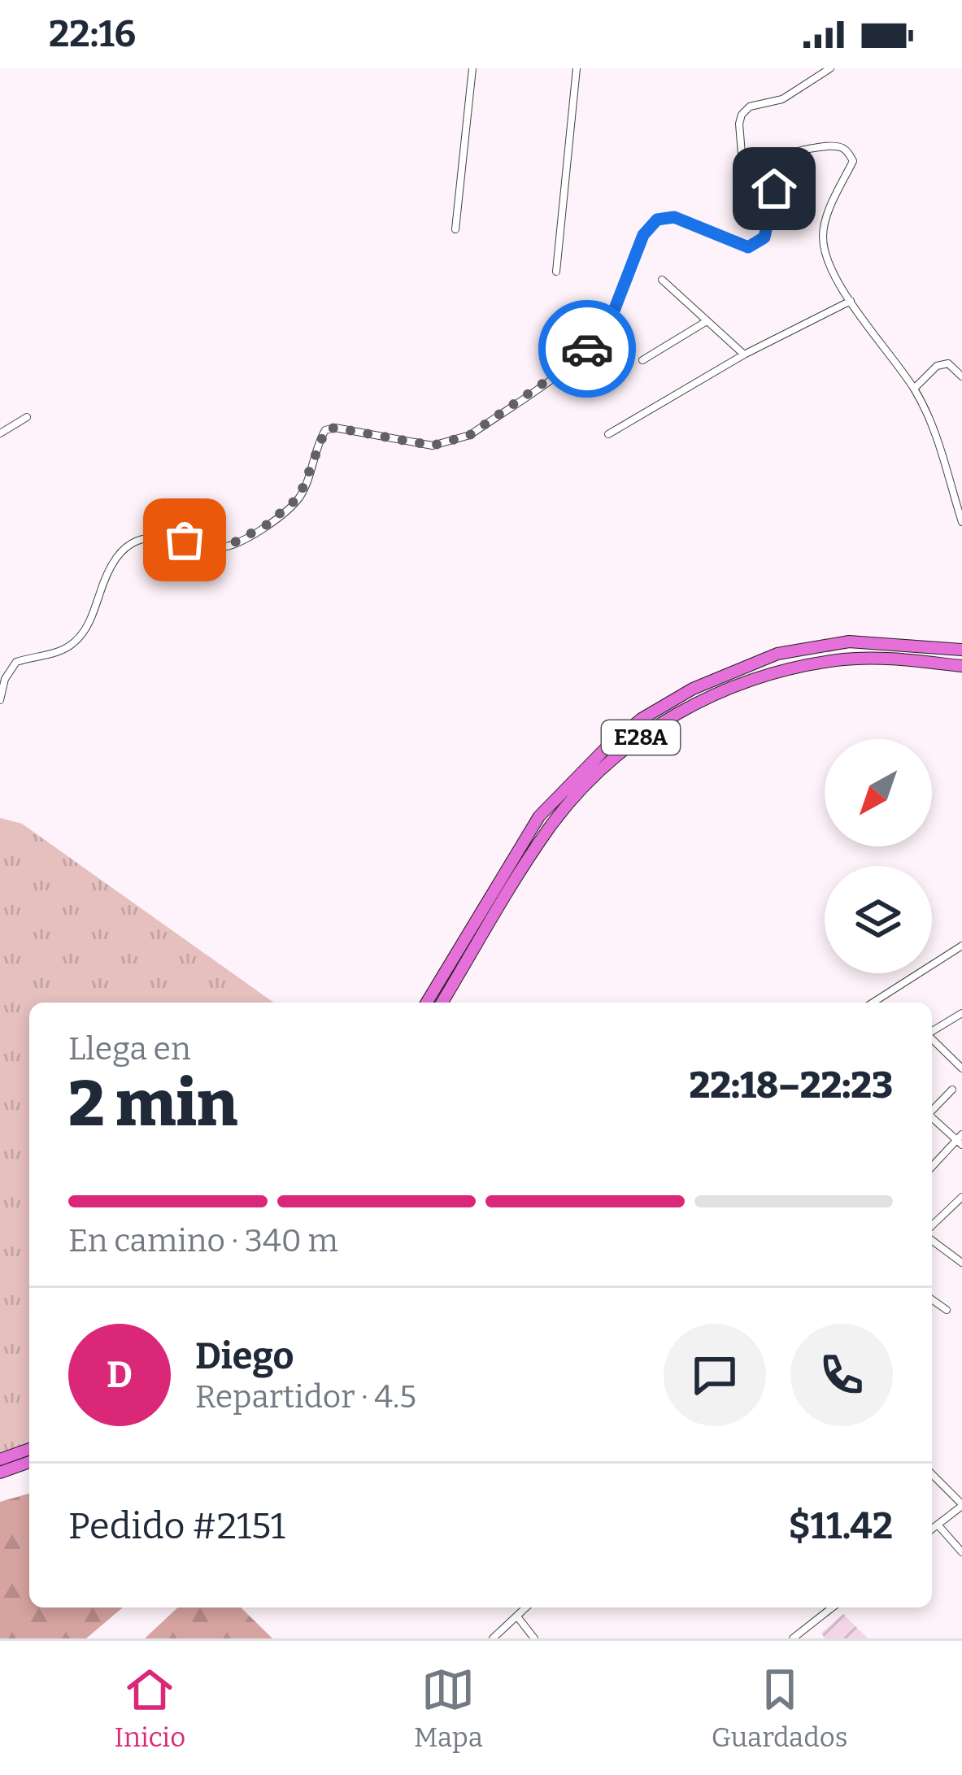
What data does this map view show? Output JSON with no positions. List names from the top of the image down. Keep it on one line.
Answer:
{"streets":{"highway":["E28A"]},"north":"bottom left","page":{"status":"22:16","heading":["2 min","Llega en","22:18–22:23"],"panel":["Diego","Repartidor · 4.5","Pedido #2151","$11.42"],"bar":"En camino · 340 m","round":"D","tabs":["Inicio","Mapa","Guardados"]}}
